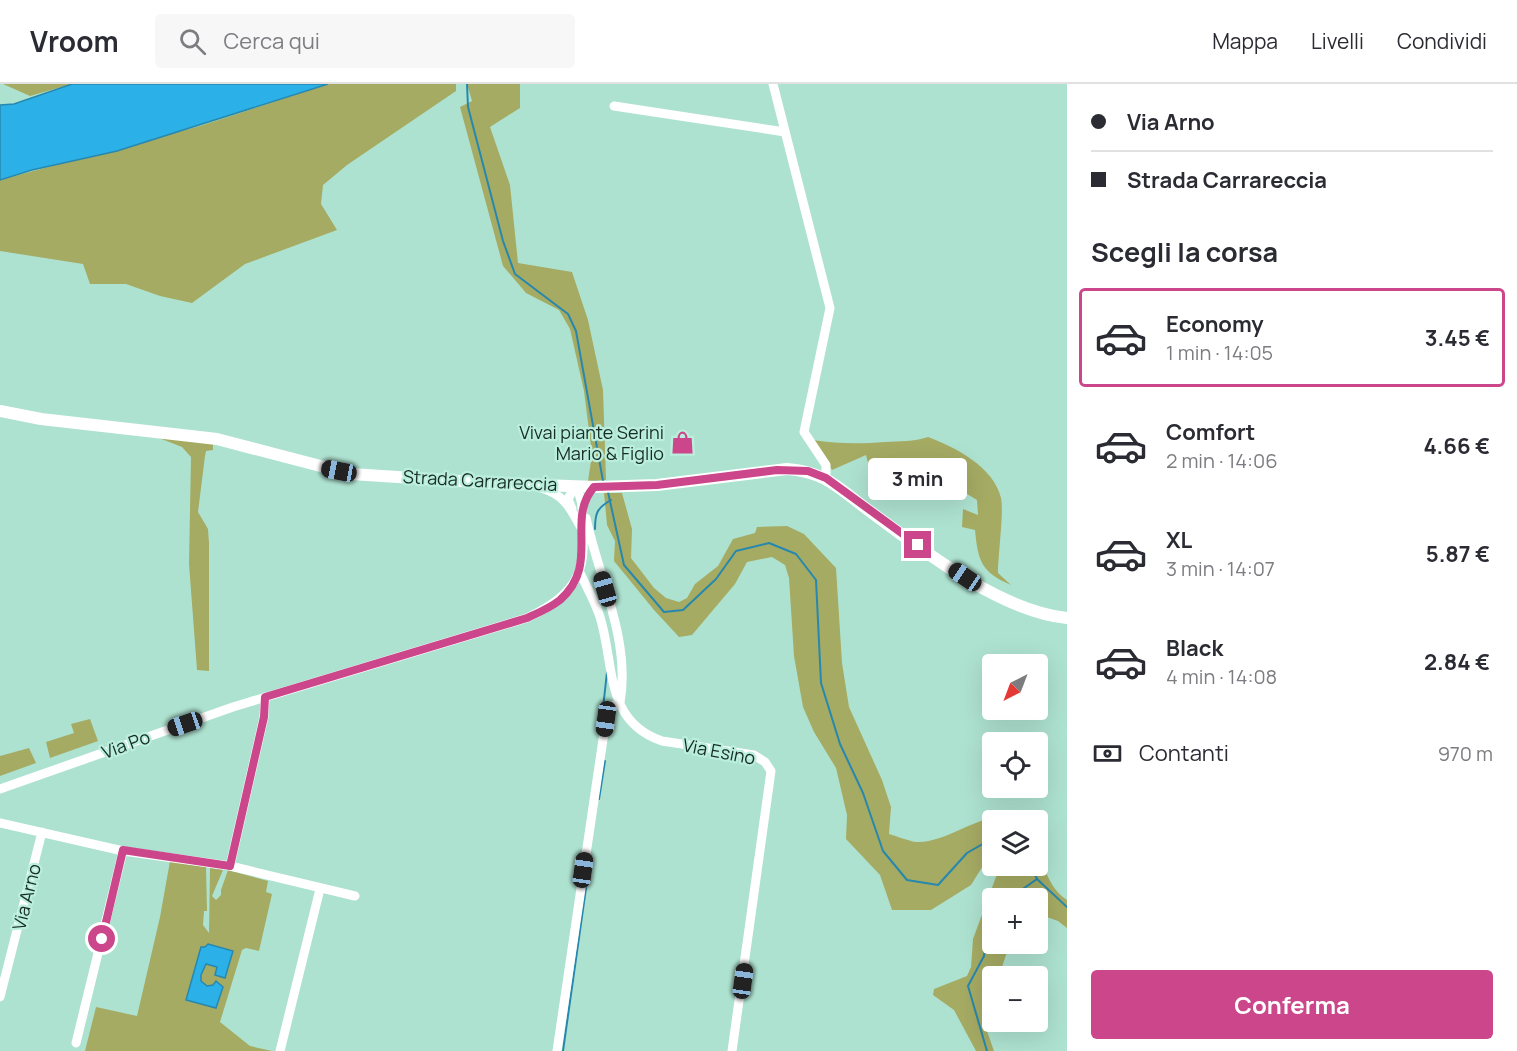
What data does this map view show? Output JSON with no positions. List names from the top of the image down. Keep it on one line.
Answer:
{"streets":{"main road":["Strada Carrareccia"],"street":["Via Po","Via Esino","Via Arno"]},"places":{"shop":["Vivai piante Serini Mario & Figlio"]},"north":"bottom left","page":{"header":"Vroom","search":"Cerca qui","nav":["Mappa","Livelli","Condividi"],"banner":["Via Arno","Strada Carrareccia"],"heading":"Scegli la corsa","list":[{"name":"Economy","note":"1 min · 14:05","value":"3.45 €"},{"name":"Comfort","note":"2 min · 14:06","value":"4.66 €"},{"name":"XL","note":"3 min · 14:07","value":"5.87 €"},{"name":"Black","note":"4 min · 14:08","value":"2.84 €"}],"bubble":"3 min","map_buttons":["+","−"],"pay":["Contanti","970 m"],"buttons":"Conferma"}}
